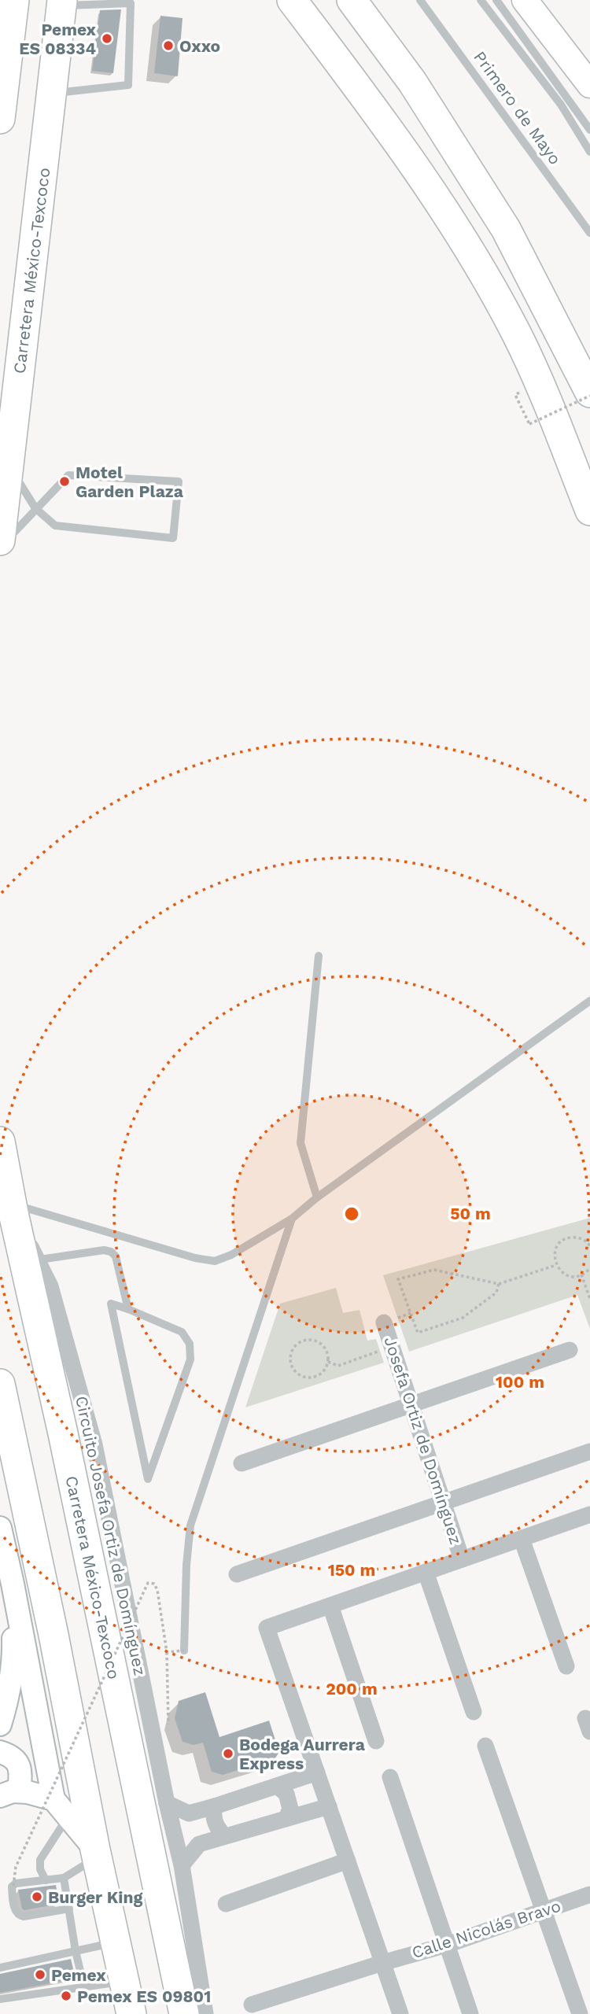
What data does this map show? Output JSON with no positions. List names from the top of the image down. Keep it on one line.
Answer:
{"streets":{"highway":["Carretera México-Texcoco"],"street":["Josefa Ortiz de Domínguez","Circuito Josefa Ortiz de Domínguez","Calle Nicolás Bravo"],"lane":["Primero de Mayo"]},"crossings":[["Carretera México-Texcoco","Circuito Josefa Ortiz de Domínguez"]],"places":["Pemex ES 08334","Oxxo","Motel Garden Plaza","Bodega Aurrera Express","Burger King","Pemex","Pemex ES 09801"],"rings":["50 m","100 m","150 m","200 m"]}
